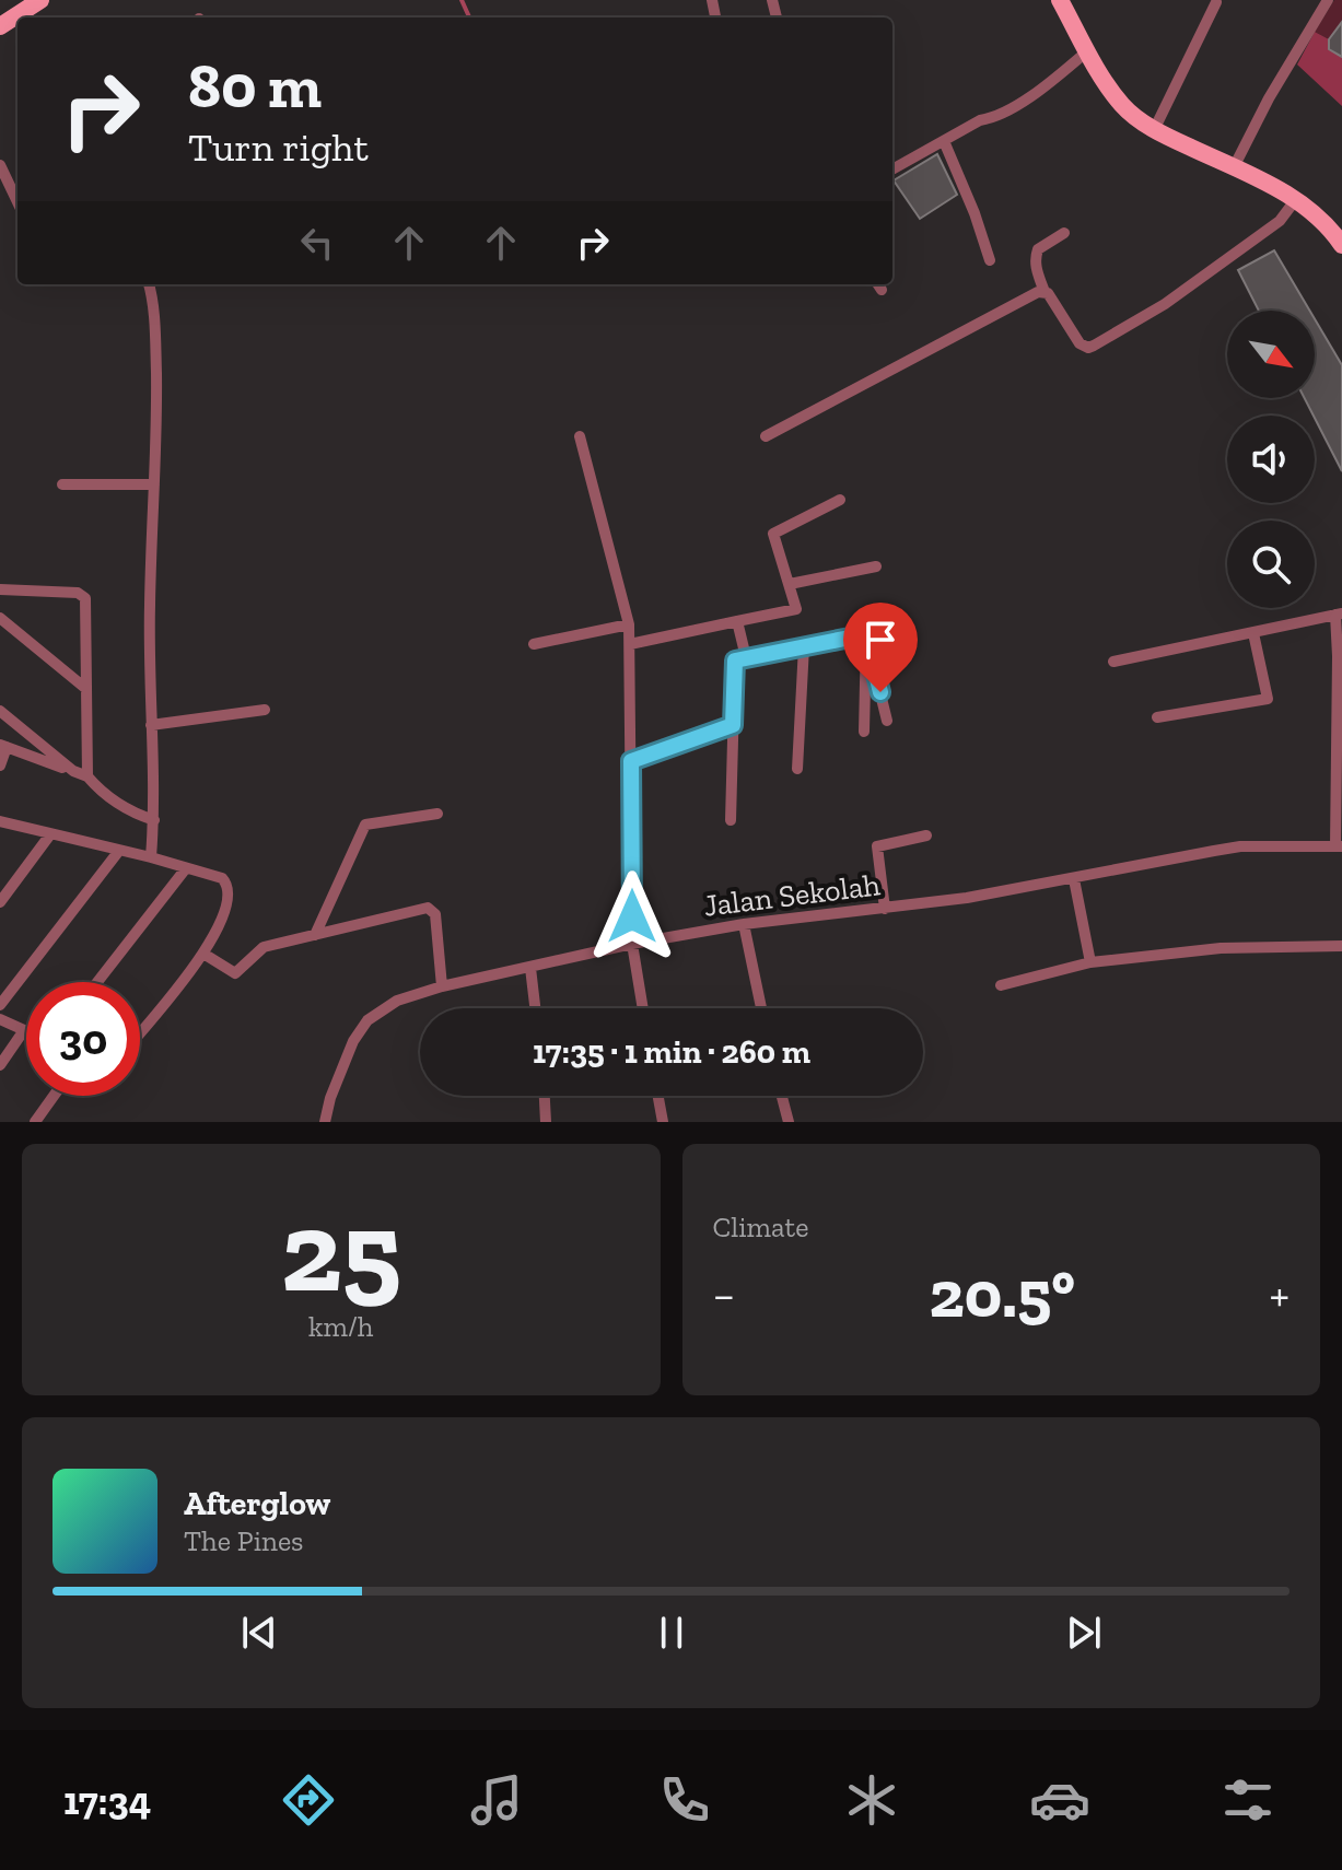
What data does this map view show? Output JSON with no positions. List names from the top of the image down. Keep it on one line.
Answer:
{"streets":{"street":["Jalan Sekolah"]},"north":"bottom right","page":{"turn":["80 m","Turn right"],"limit":"30","trip":"17:35 · 1 min · 260 m","tile":[["25","km/h"],"Climate"],"heat":["−","20.5°","+"],"song":["Afterglow","The Pines"],"tabs":"17:34"}}
